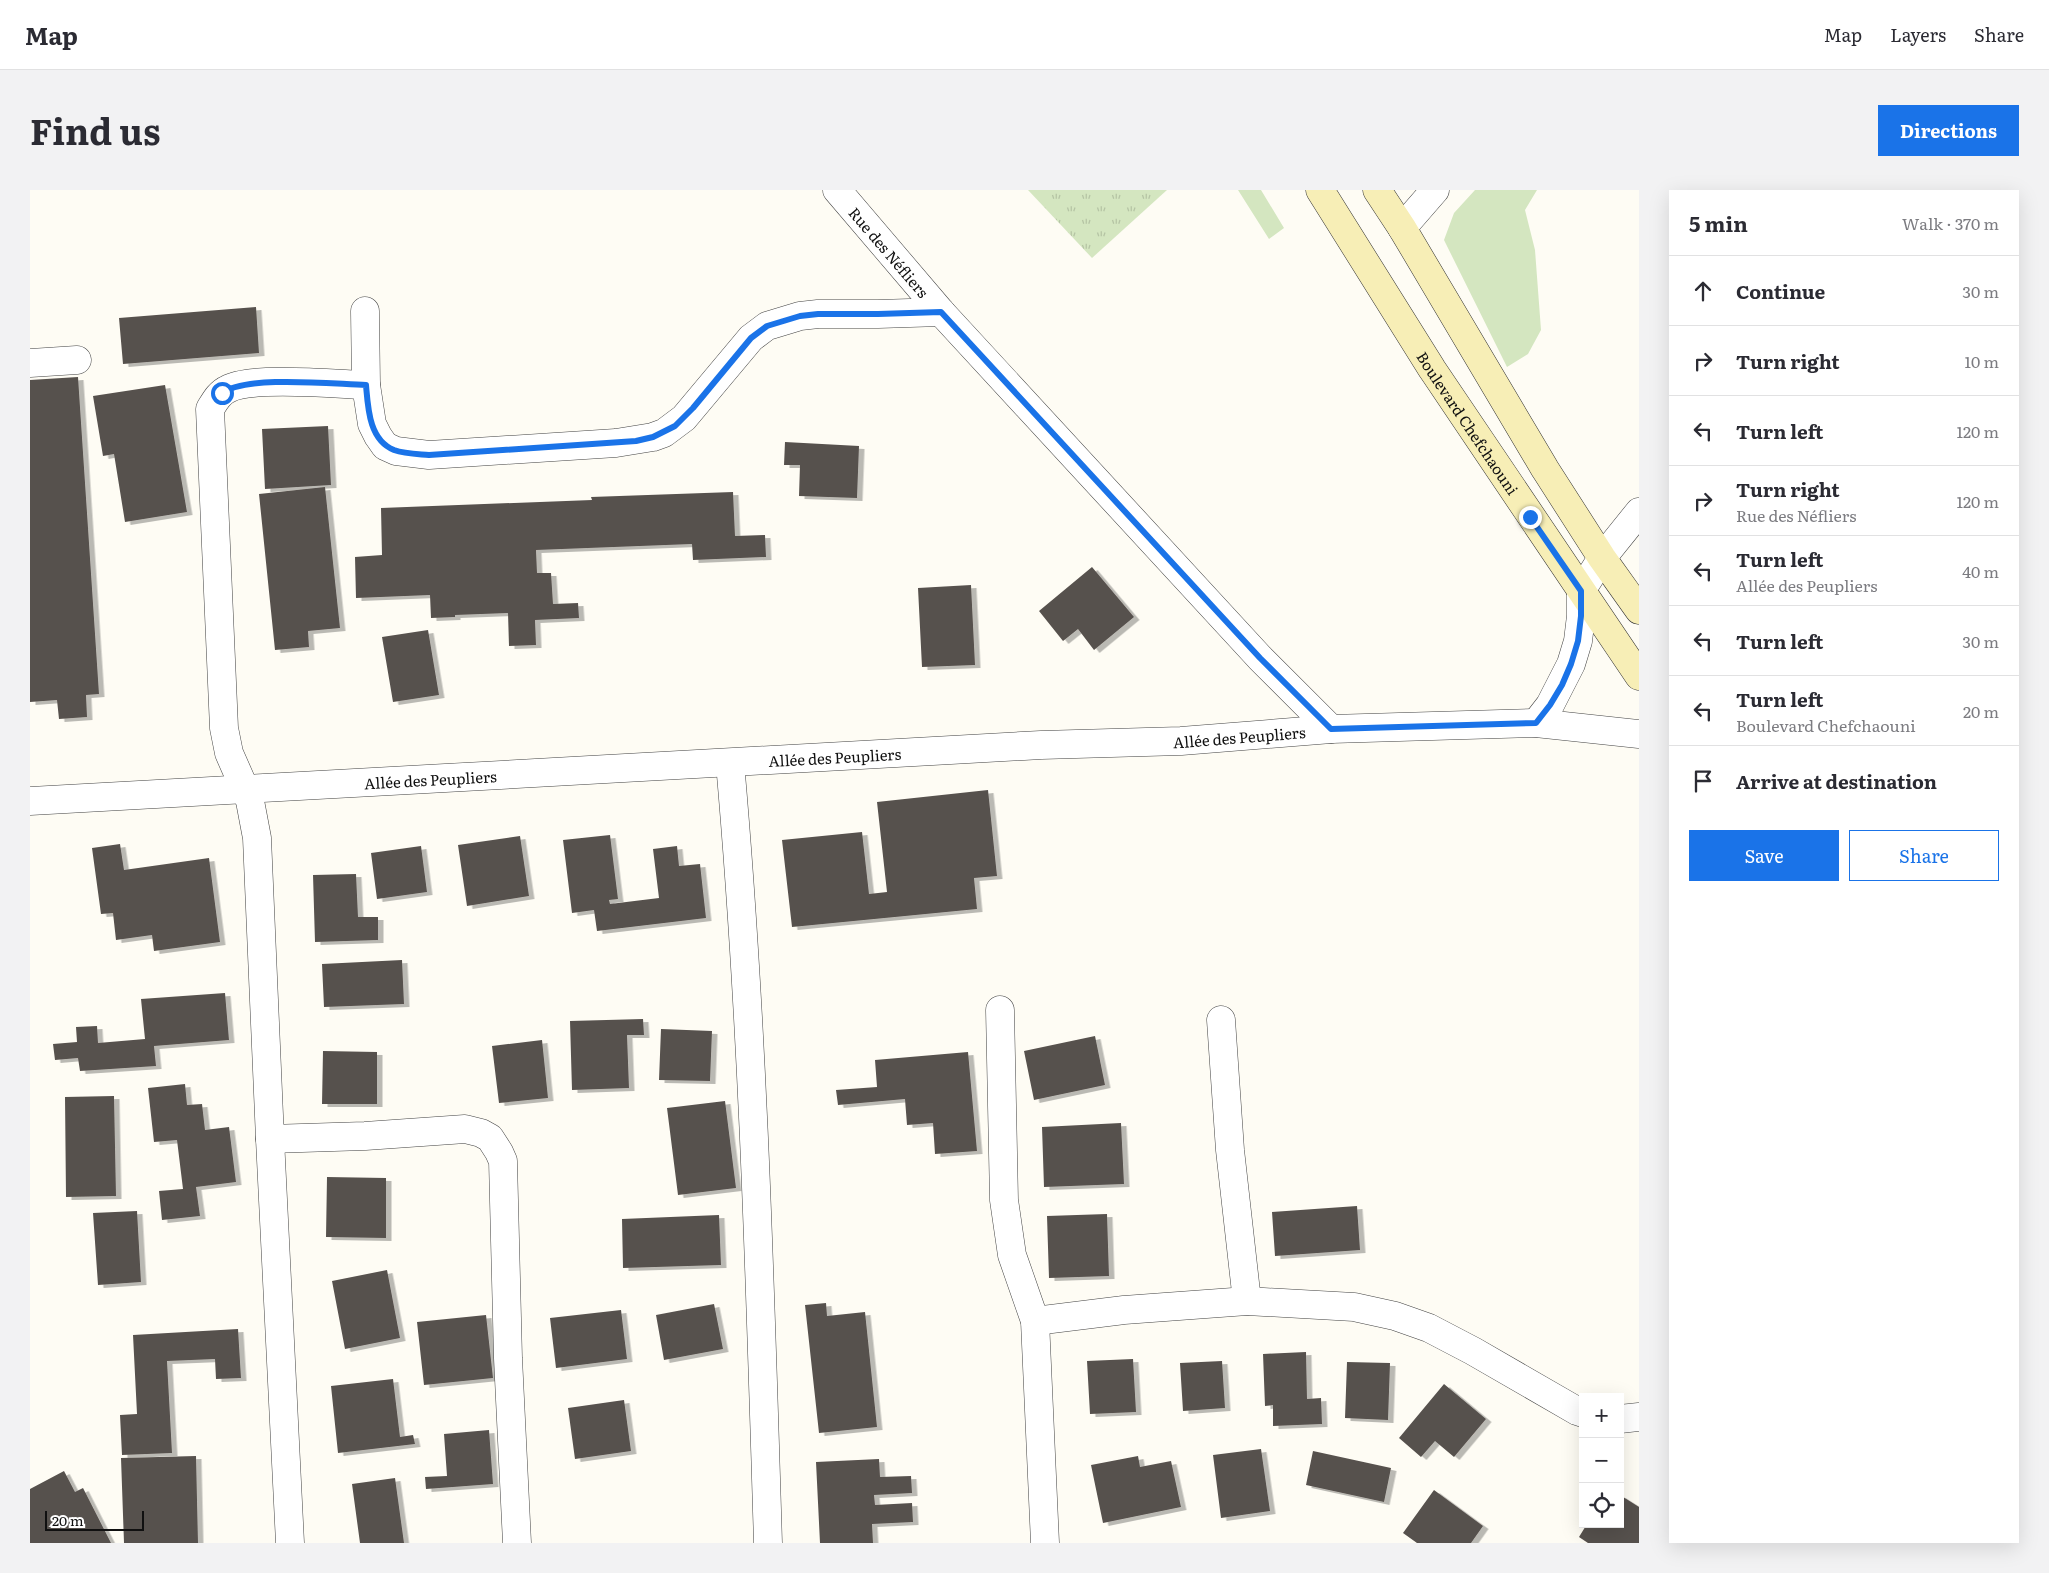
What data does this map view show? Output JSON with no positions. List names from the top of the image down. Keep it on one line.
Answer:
{"streets":{"street":["Rue des Néfliers","Boulevard Chefchaouni","Allée des Peupliers"]},"crossings":[["Rue des Néfliers","Allée des Peupliers"]],"scale_bar":"20 m","page":{"header":"Map","nav":["Map","Layers","Share"],"title":"Find us","buttons":["Directions",["Save","Share"]],"heading":["5 min","Walk · 370 m"],"list":[["Continue","30 m"],["Turn right","10 m"],["Turn left","120 m"],["Turn right","Rue des Néfliers","120 m"],["Turn left","Allée des Peupliers","40 m"],["Turn left","30 m"],["Turn left","Boulevard Chefchaouni","20 m"],"Arrive at destination"],"map_buttons":["+","−"],"scale":"20 m"}}
